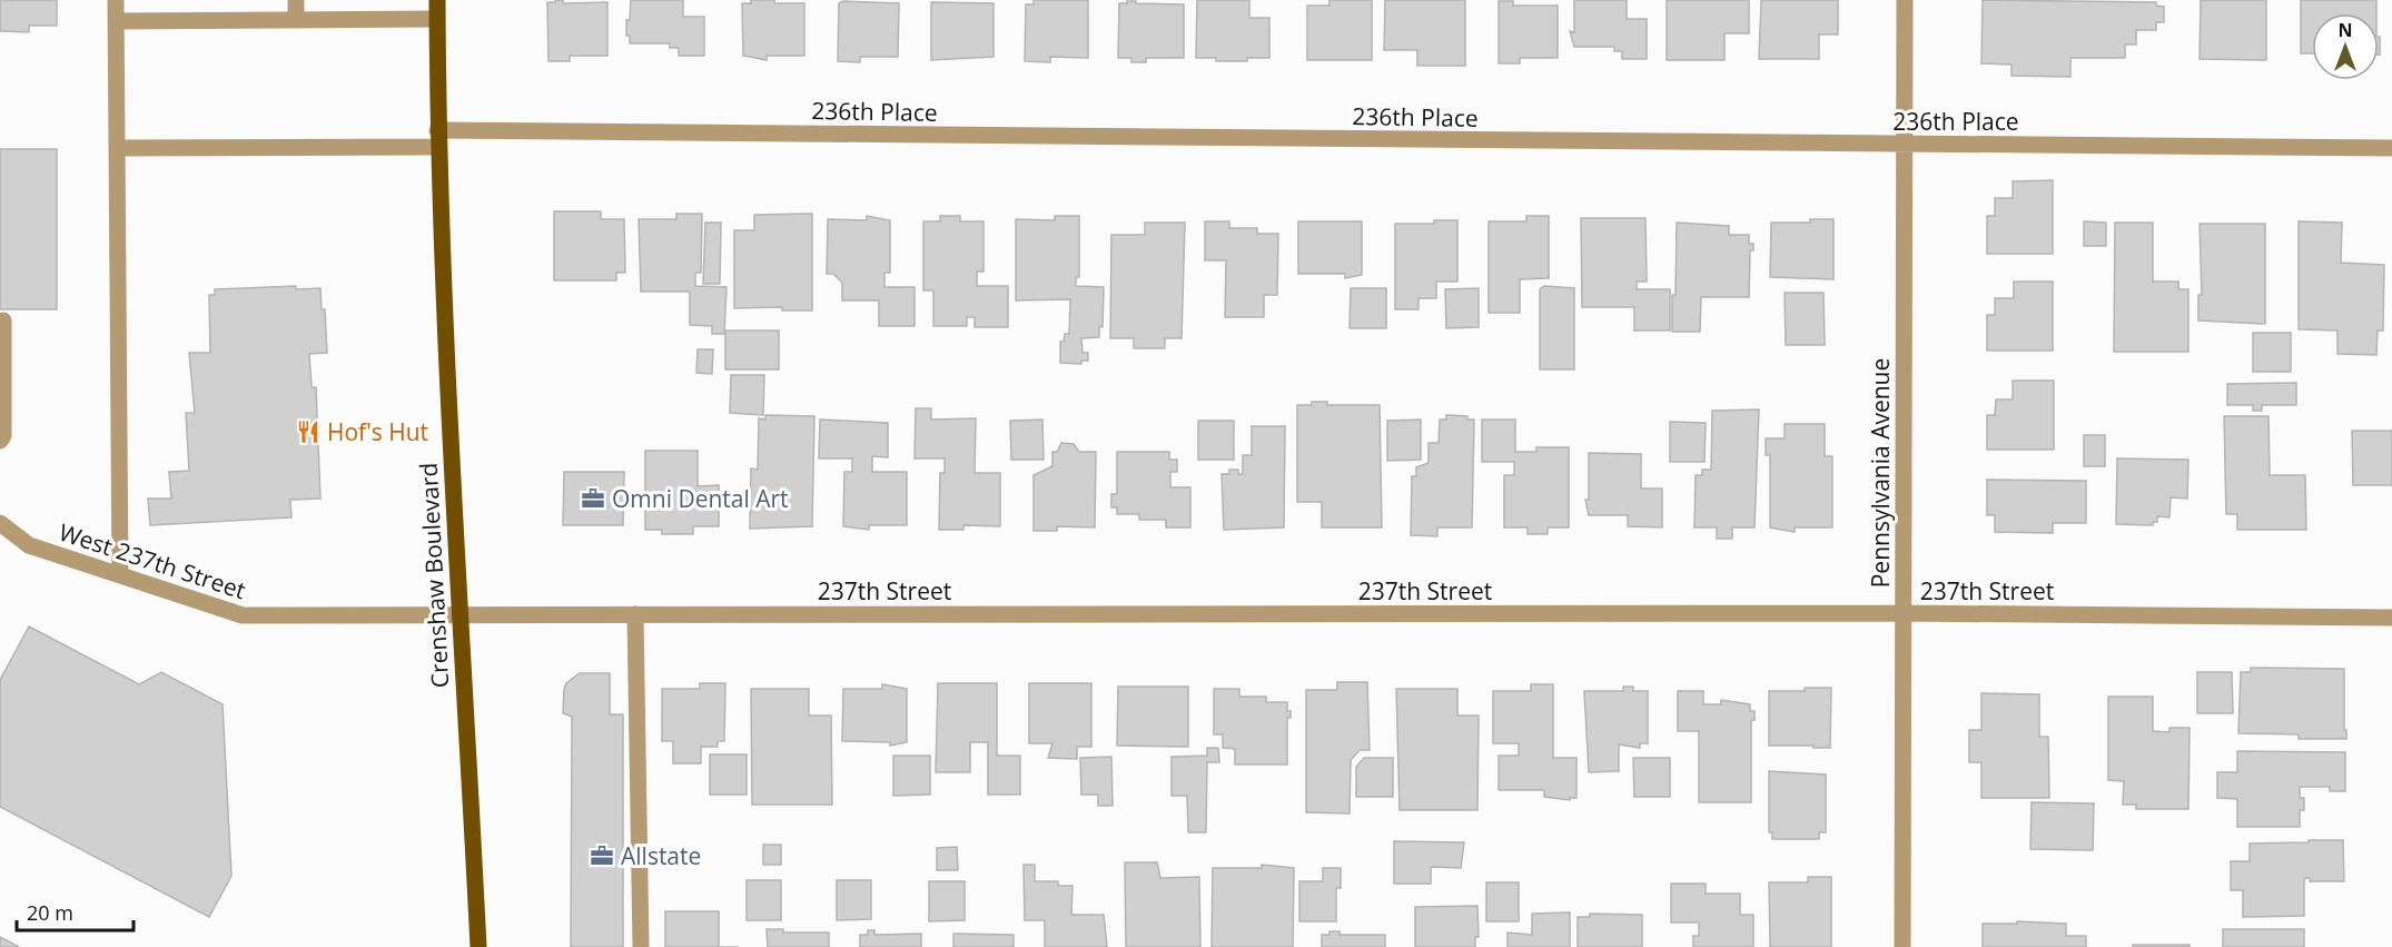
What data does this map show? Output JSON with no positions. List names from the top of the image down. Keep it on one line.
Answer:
{"streets":{"main road":["Crenshaw Boulevard"],"street":["236th Place","Pennsylvania Avenue","West 237th Street","237th Street"]},"crossings":[["236th Place","Pennsylvania Avenue"],["236th Place","Crenshaw Boulevard"],["Pennsylvania Avenue","237th Street"],["West 237th Street","Crenshaw Boulevard"],["West 237th Street","237th Street"],["Crenshaw Boulevard","237th Street"]],"places":{"restaurant":["Hof's Hut"],"office":["Omni Dental Art","Allstate"]},"scale_bar":"20 m","north":"top"}
